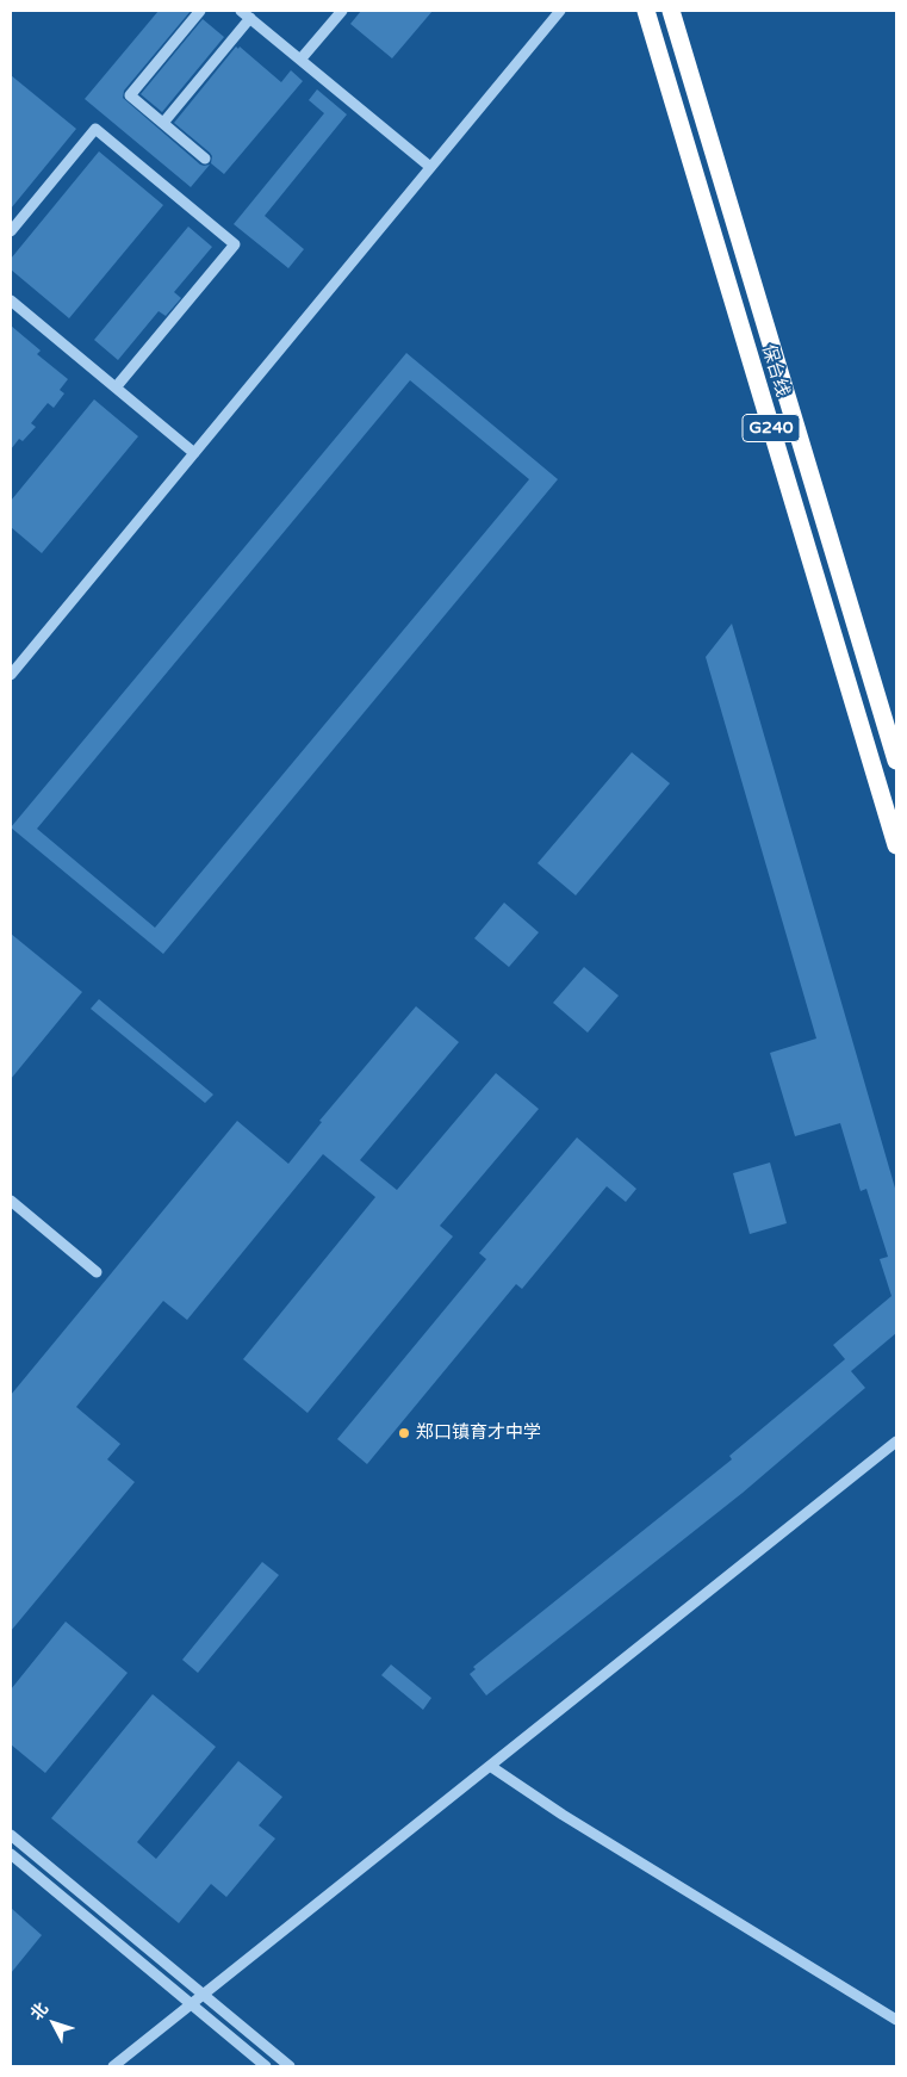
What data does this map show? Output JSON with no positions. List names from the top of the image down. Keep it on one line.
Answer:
{"streets":{"highway":["保台线","G240"]},"places":["郑口镇育才中学"],"north":"top left"}
